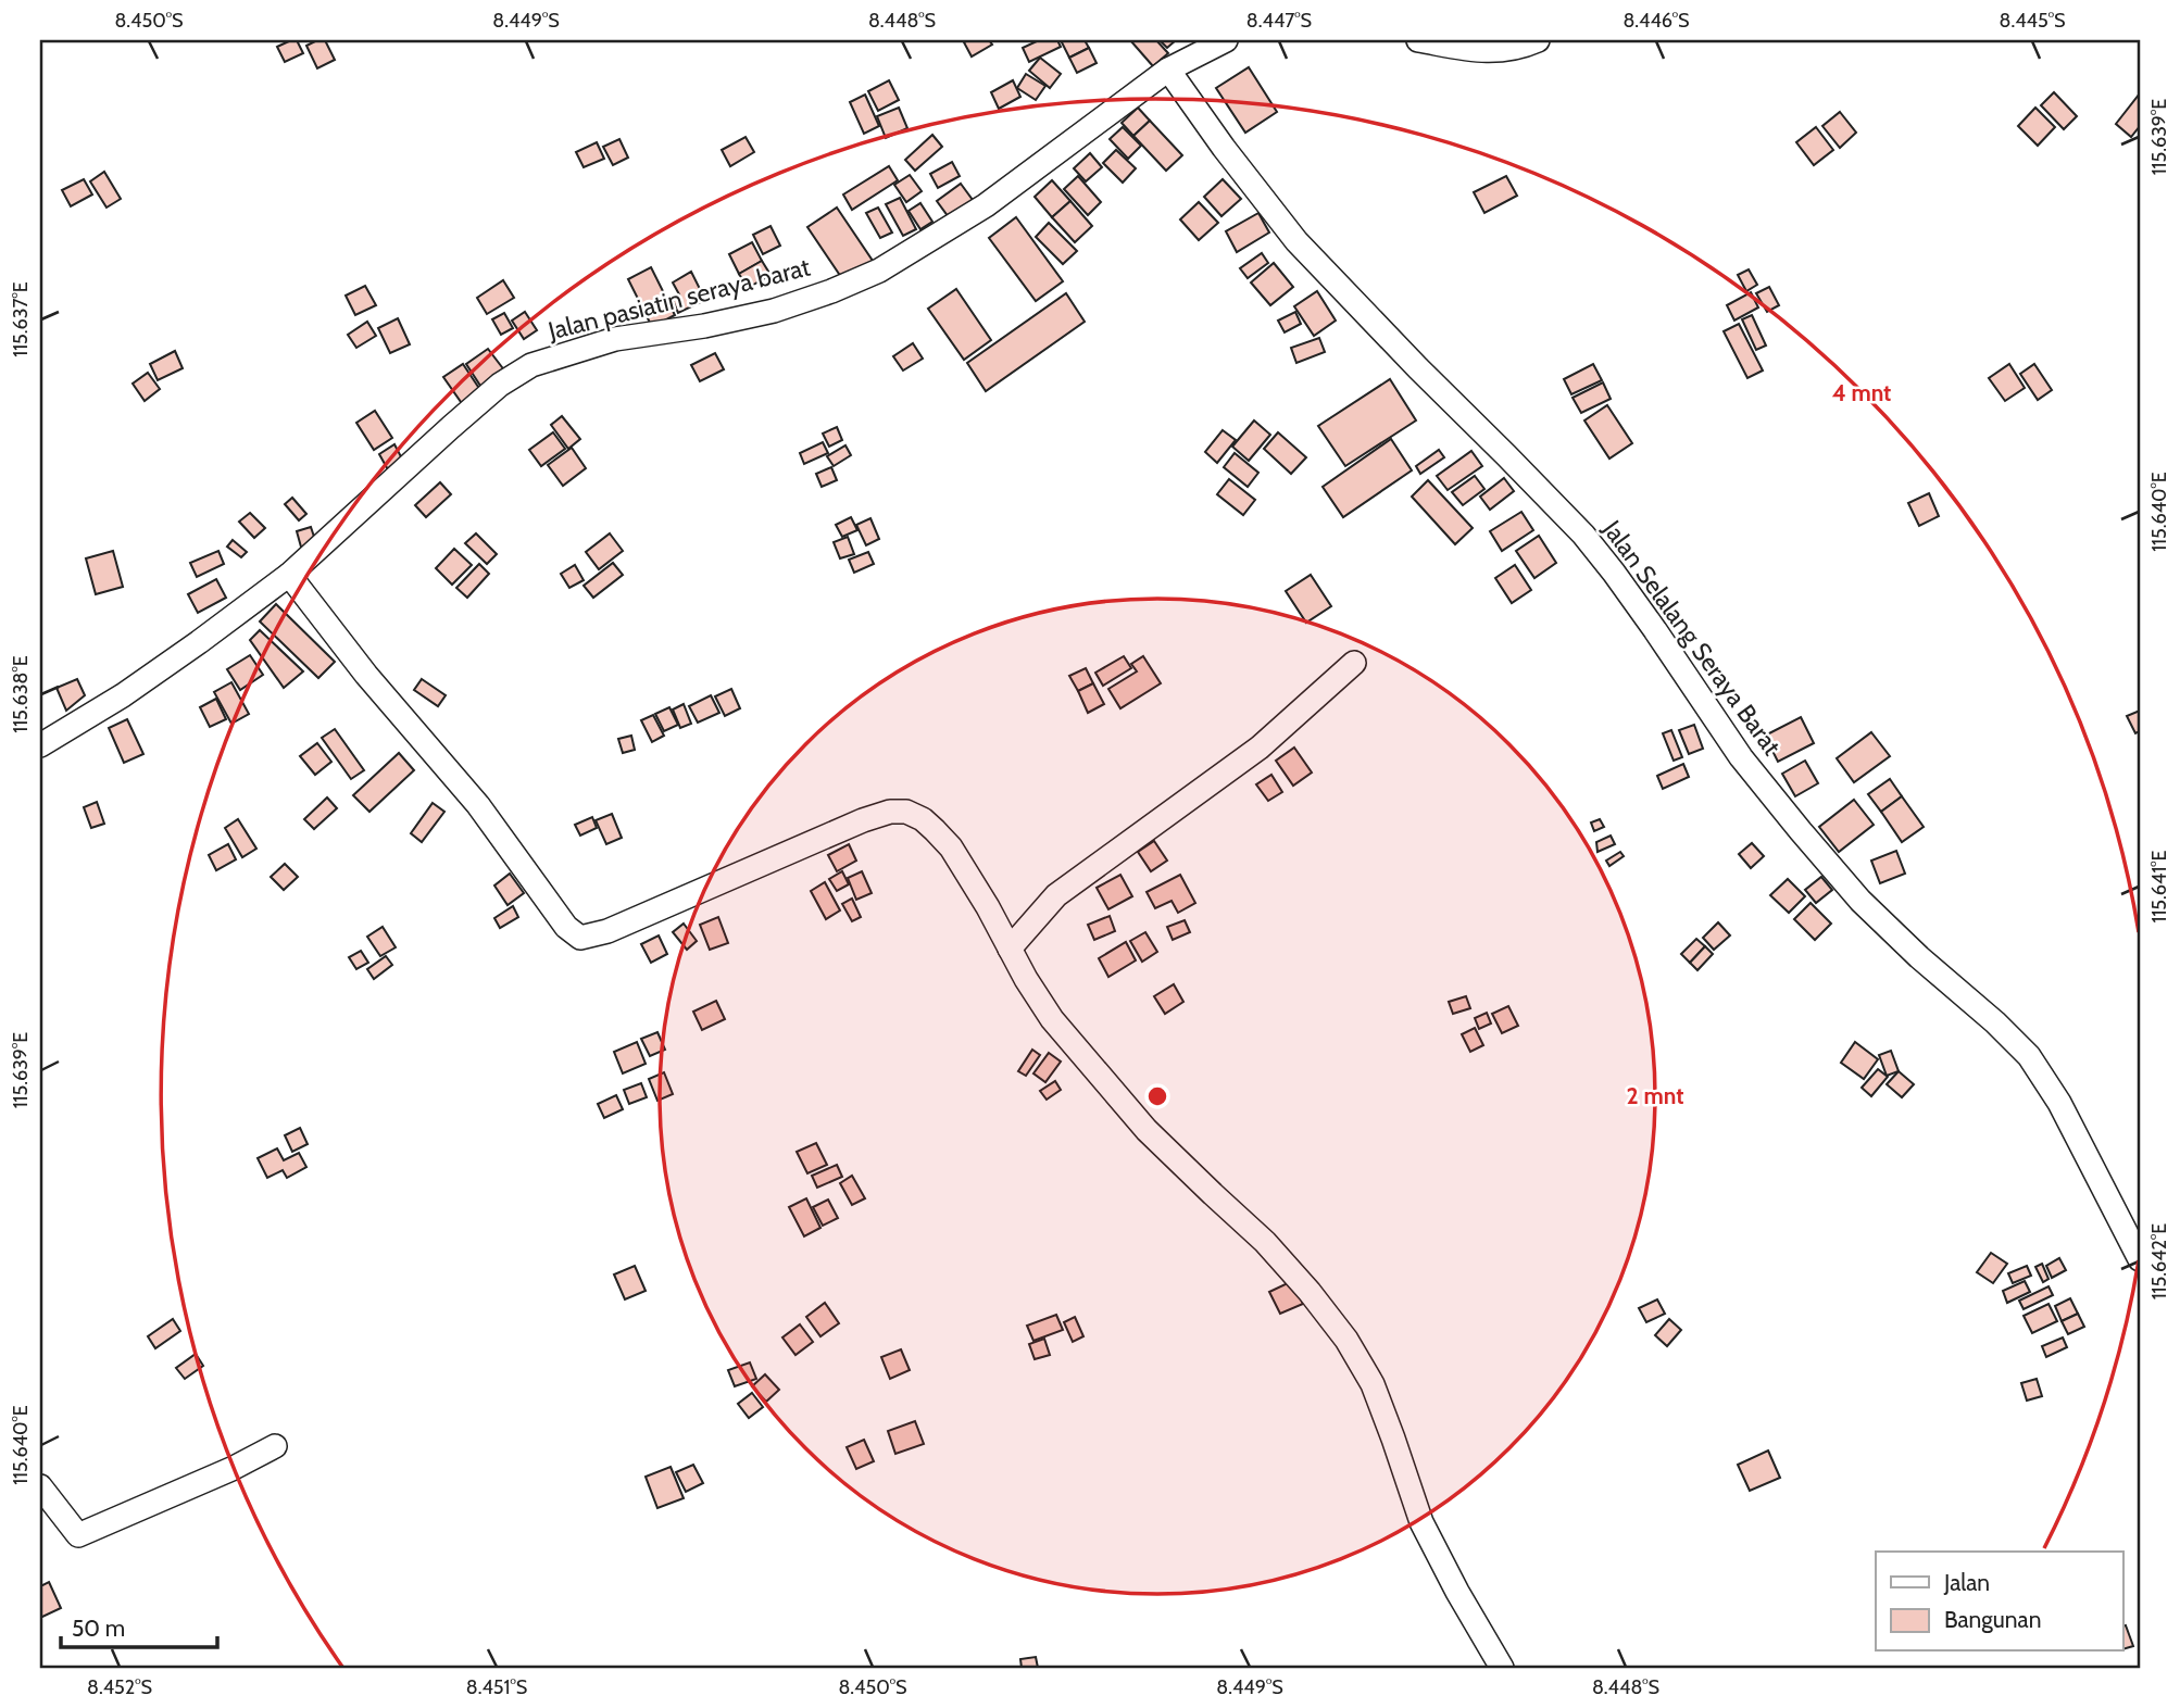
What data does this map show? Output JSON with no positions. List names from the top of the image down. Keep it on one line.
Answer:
{"streets":{"street":["Jalan pasiatin seraya barat","Jalan Selalang Seraya Barat"]},"crossings":[["Jalan pasiatin seraya barat","Jalan Selalang Seraya Barat"]],"legend":["Jalan","Bangunan"],"scale_bar":"50 m","coordinates":["8.450°S","8.449°S","8.448°S","8.447°S","8.446°S","8.445°S","115.639°E","115.637°E","115.640°E","115.638°E","115.641°E","115.642°E","8.452°S","8.451°S"],"rings":["4 mnt","2 mnt"]}
